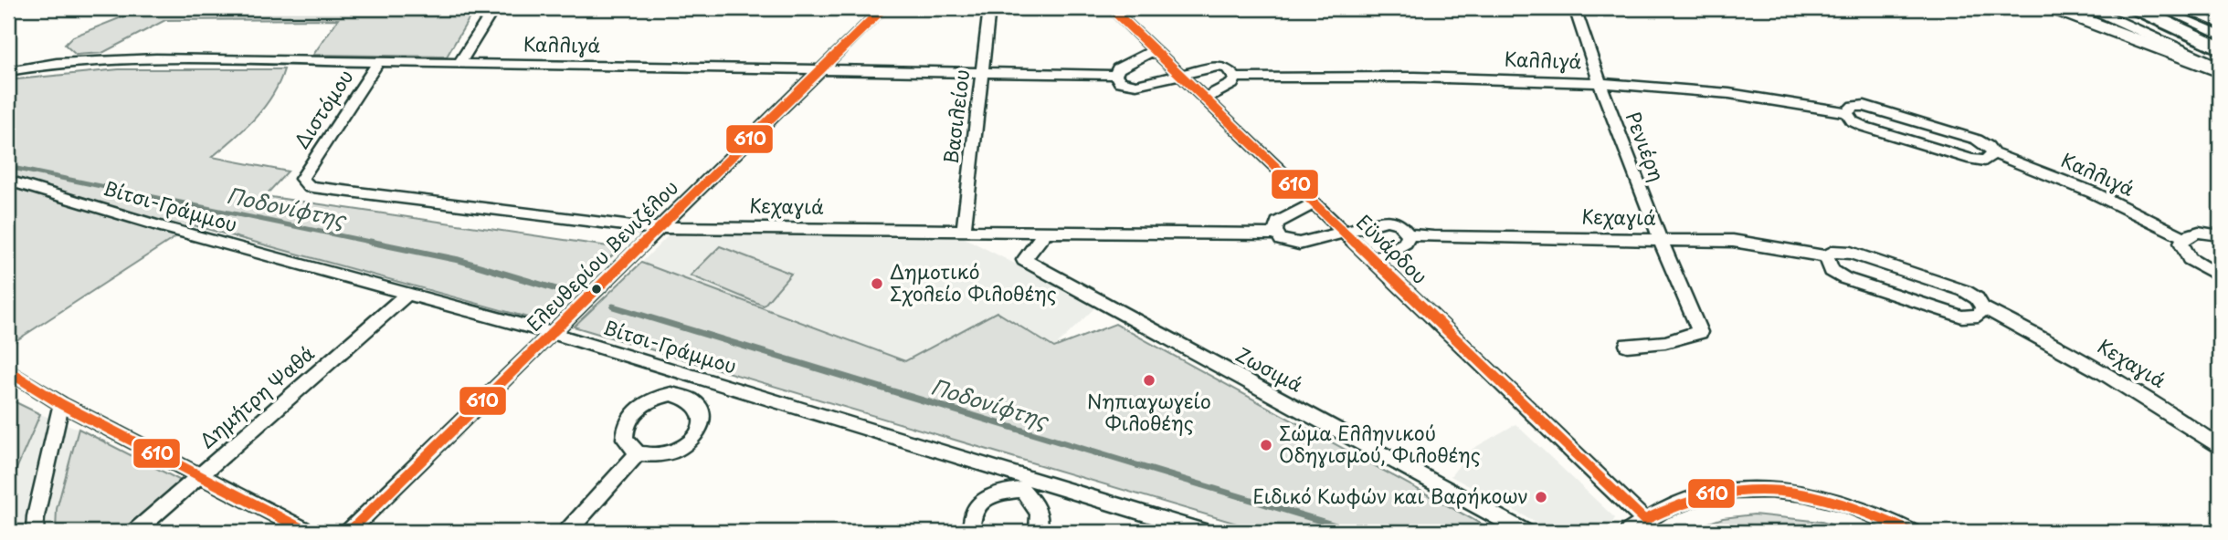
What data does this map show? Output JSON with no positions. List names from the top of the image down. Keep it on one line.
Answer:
{"streets":{"street":["Καλλιγά","Διστόμου","Βασιλείου","Ρενιέρη","Βίτσι-Γράμμου","Κεχαγιά","Εϋνάρδου","Ελευθερίου Βενιζέλου","Ζωσιμά","Δημήτρη Ψαθά"]},"crossings":[["Καλλιγά","Διστόμου"],["Καλλιγά","Βασιλείου"],["Καλλιγά","Ρενιέρη"],["Καλλιγά","Εϋνάρδου"],["Καλλιγά","Ελευθερίου Βενιζέλου"],["Διστόμου","Κεχαγιά"],["Βασιλείου","Κεχαγιά"],["Ρενιέρη","Κεχαγιά"],["Βίτσι-Γράμμου","Ελευθερίου Βενιζέλου"],["Βίτσι-Γράμμου","Δημήτρη Ψαθά"],["Κεχαγιά","Εϋνάρδου"],["Κεχαγιά","Ελευθερίου Βενιζέλου"],["Κεχαγιά","Ζωσιμά"]],"water":["Ποδονίφτης"],"places":["Δημοτικό Σχολείο Φιλοθέης","Νηπιαγωγείο Φιλοθέης","Σώμα Ελληνικού Οδηγισμού, Φιλοθέης","Ειδικό Κωφών και Βαρήκοων"],"lines":["transit line 610"]}
